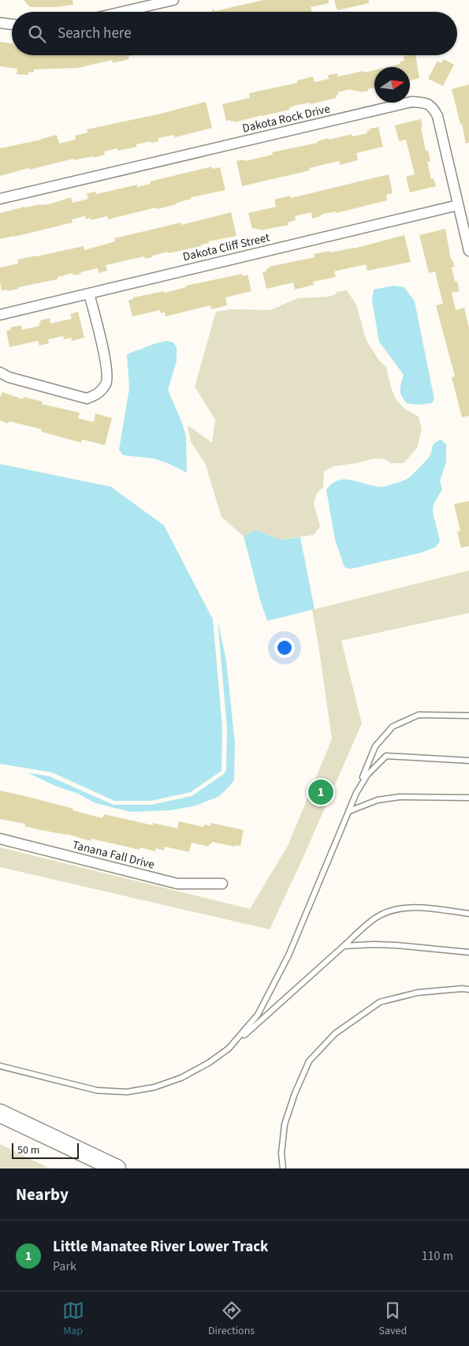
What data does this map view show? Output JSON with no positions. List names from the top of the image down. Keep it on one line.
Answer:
{"streets":{"street":["Dakota Rock Drive","Dakota Cliff Street","Tanana Fall Drive"]},"crossings":[["Dakota Rock Drive","Dakota Cliff Street"]],"scale_bar":"50 m","north":"right","page":{"search":"Search here","pins":"1","scale":"50 m","heading":"Nearby","list":[{"mark":"1","name":"Little Manatee River Lower Track","note":"Park","value":"110 m"}],"nav":["Map","Directions","Saved"]}}
